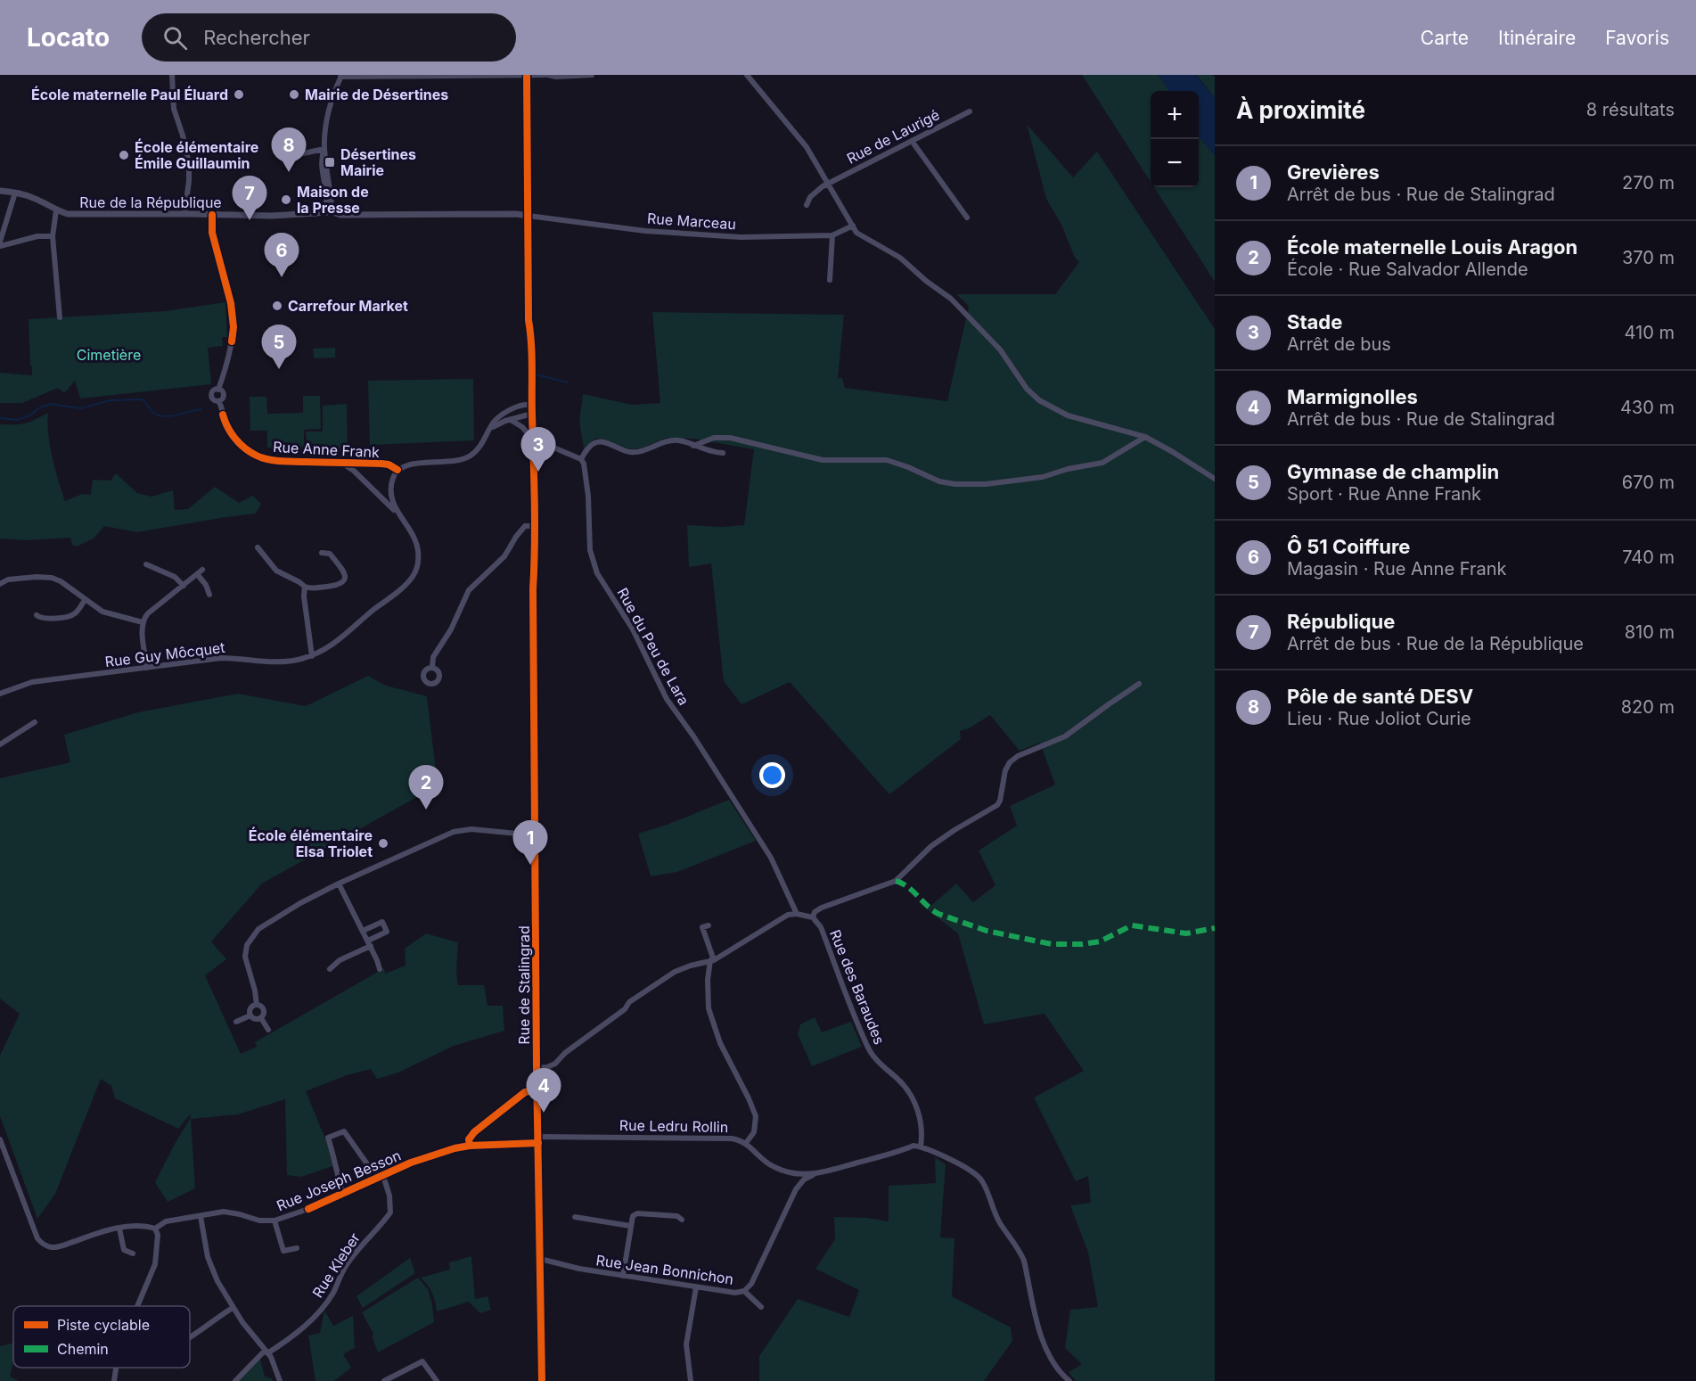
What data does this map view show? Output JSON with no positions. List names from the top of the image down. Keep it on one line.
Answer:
{"streets":{"main road":["Rue de Stalingrad"],"street":["Rue de Laurigé","Rue de la République","Rue Marceau","Rue Anne Frank","Rue du Peu de Lara","Rue Guy Môcquet","Rue des Baraudes","Rue Ledru Rollin","Rue Joseph Besson","Rue Kleber","Rue Jean Bonnichon"]},"crossings":[["Rue de la République","Rue Anne Frank"],["Rue Marceau","Rue de Stalingrad"],["Rue Anne Frank","Rue Guy Môcquet"],["Rue de Stalingrad","Rue Ledru Rollin"],["Rue de Stalingrad","Rue Jean Bonnichon"],["Rue des Baraudes","Rue Ledru Rollin"],["Rue Ledru Rollin","Rue Joseph Besson"],["Rue Ledru Rollin","Rue Jean Bonnichon"],["Rue Joseph Besson","Rue Kleber"]],"parks":["Cimetière"],"places":{"other":["École maternelle Paul Éluard","Mairie de Désertines","École élémentaire Émile Guillaumin","Maison de la Presse","Carrefour Market","École élémentaire Elsa Triolet"],"transit":["Désertines Mairie"]},"legend":["Piste cyclable","Chemin"],"page":{"header":"Locato","search":"Rechercher","nav":["Carte","Itinéraire","Favoris"],"heading":["À proximité","8 résultats"],"map_buttons":["+","−"],"pins":["8","7","6","5","3","2","1","4"],"list":[{"mark":"1","name":"Grevières","note":"Arrêt de bus · Rue de Stalingrad","value":"270 m"},{"mark":"2","name":"École maternelle Louis Aragon","note":"École · Rue Salvador Allende","value":"370 m"},{"mark":"3","name":"Stade","note":"Arrêt de bus","value":"410 m"},{"mark":"4","name":"Marmignolles","note":"Arrêt de bus · Rue de Stalingrad","value":"430 m"},{"mark":"5","name":"Gymnase de champlin","note":"Sport · Rue Anne Frank","value":"670 m"},{"mark":"6","name":"Ô 51 Coiffure","note":"Magasin · Rue Anne Frank","value":"740 m"},{"mark":"7","name":"République","note":"Arrêt de bus · Rue de la République","value":"810 m"},{"mark":"8","name":"Pôle de santé DESV","note":"Lieu · Rue Joliot Curie","value":"820 m"}]}}
